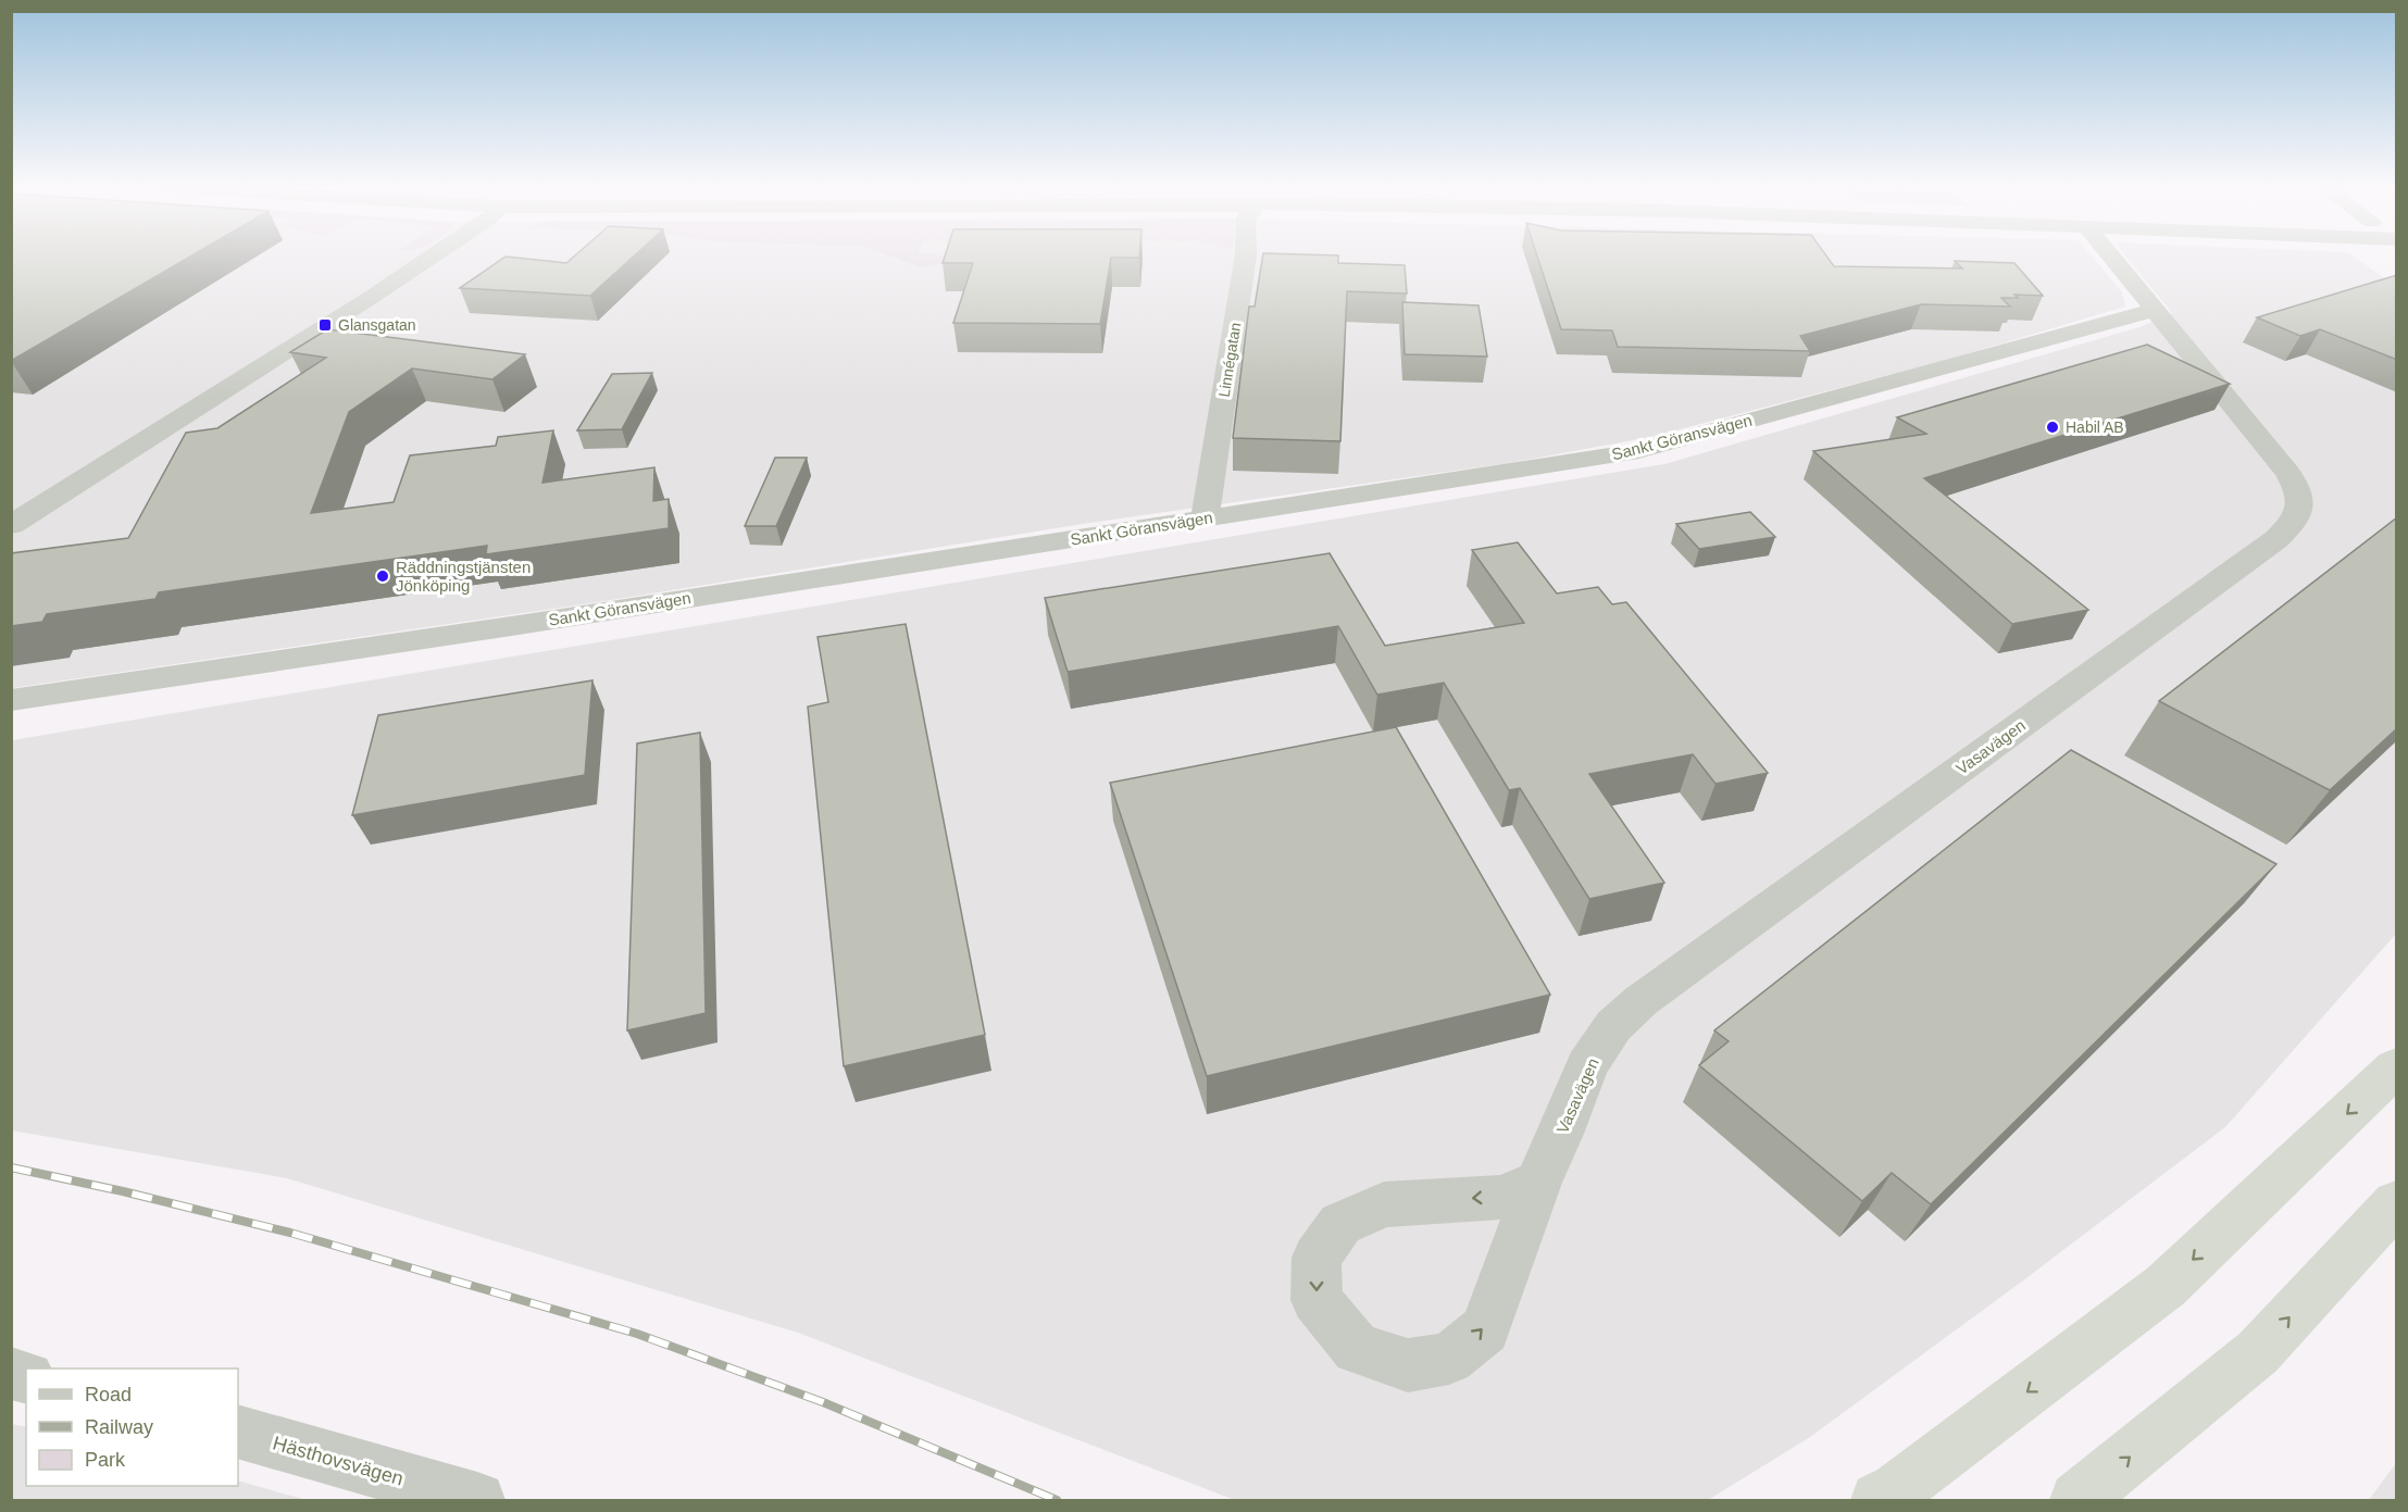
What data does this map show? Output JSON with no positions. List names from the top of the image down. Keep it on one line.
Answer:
{"streets":{"street":["Linnégatan","Sankt Göransvägen","Vasavägen","Hästhovsvägen"]},"crossings":[["Linnégatan","Sankt Göransvägen"],["Sankt Göransvägen","Vasavägen"]],"places":{"transit":["Glansgatan"],"other":["Habil AB","Räddningstjänsten Jönköping"]},"legend":["Road","Railway","Park"]}
